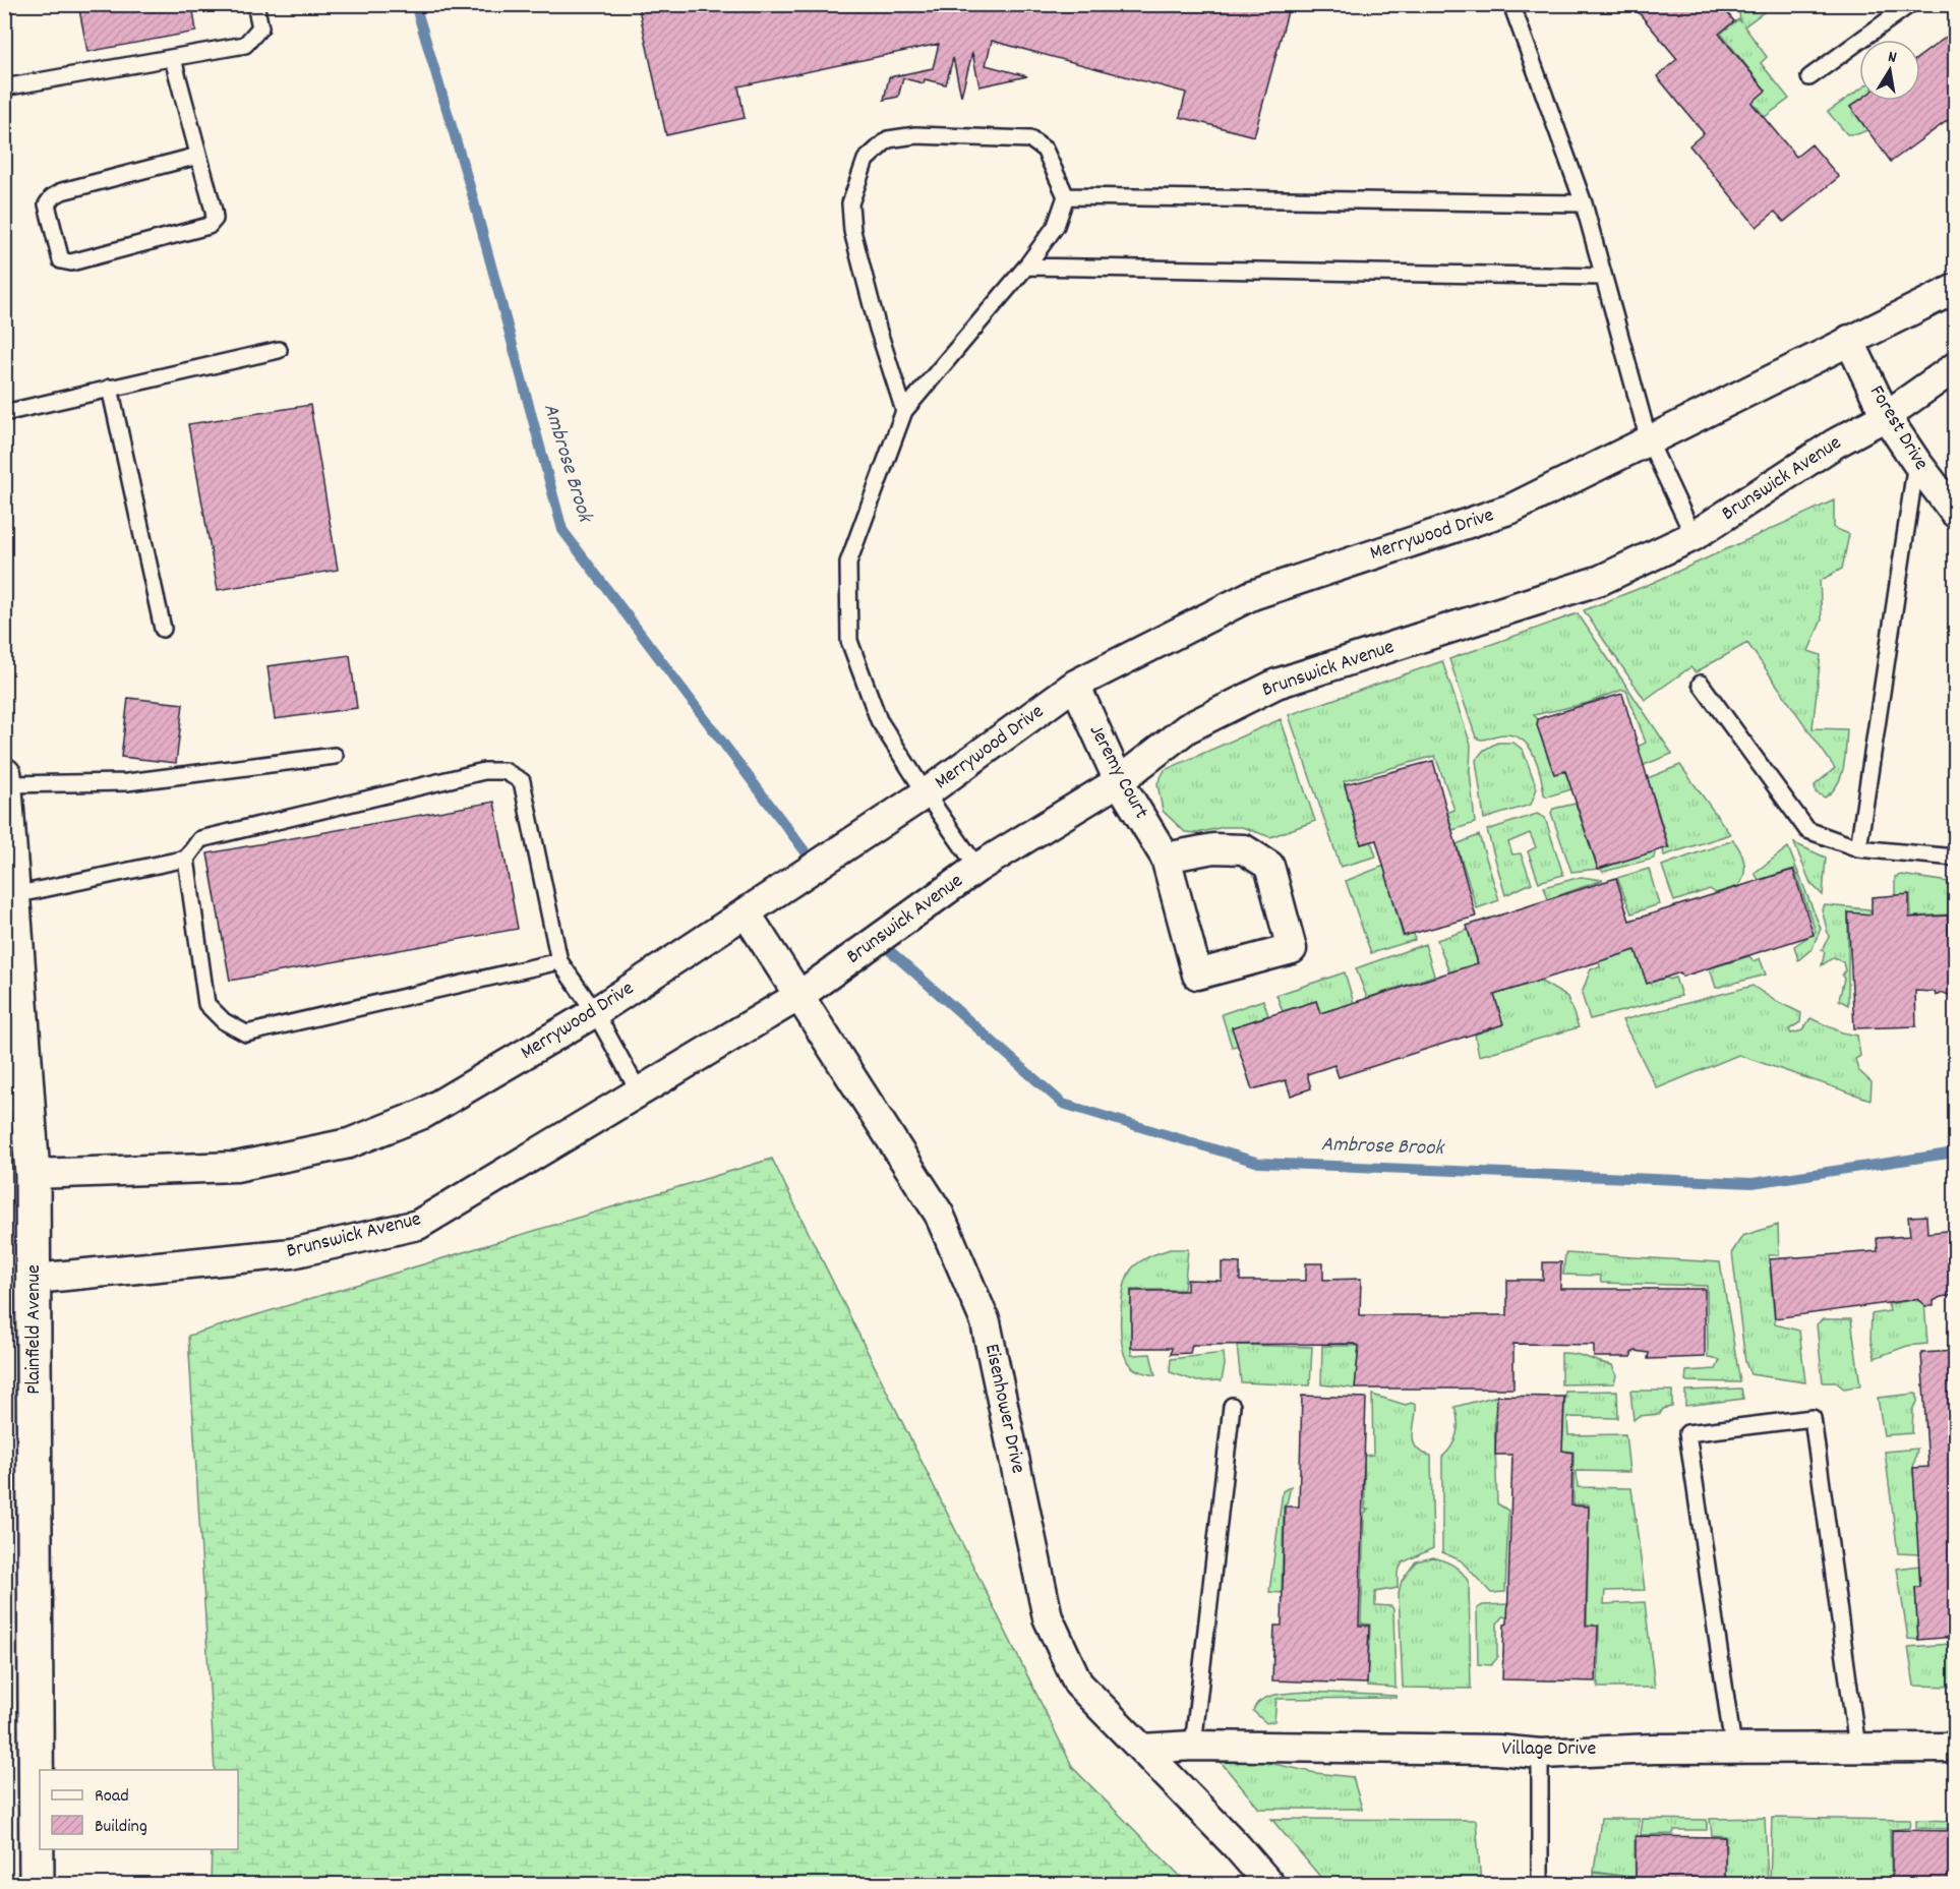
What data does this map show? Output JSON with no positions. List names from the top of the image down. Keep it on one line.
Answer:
{"streets":{"main road":["Plainfield Avenue"],"street":["Forest Drive","Brunswick Avenue","Merrywood Drive","Jeremy Court","Eisenhower Drive","Village Drive"]},"crossings":[["Forest Drive","Brunswick Avenue"],["Forest Drive","Merrywood Drive"],["Brunswick Avenue","Jeremy Court"],["Brunswick Avenue","Plainfield Avenue"],["Brunswick Avenue","Eisenhower Drive"],["Merrywood Drive","Jeremy Court"],["Merrywood Drive","Plainfield Avenue"],["Merrywood Drive","Eisenhower Drive"],["Eisenhower Drive","Village Drive"]],"water":["Ambrose Brook"],"legend":["Road","Building"],"north":"top"}
